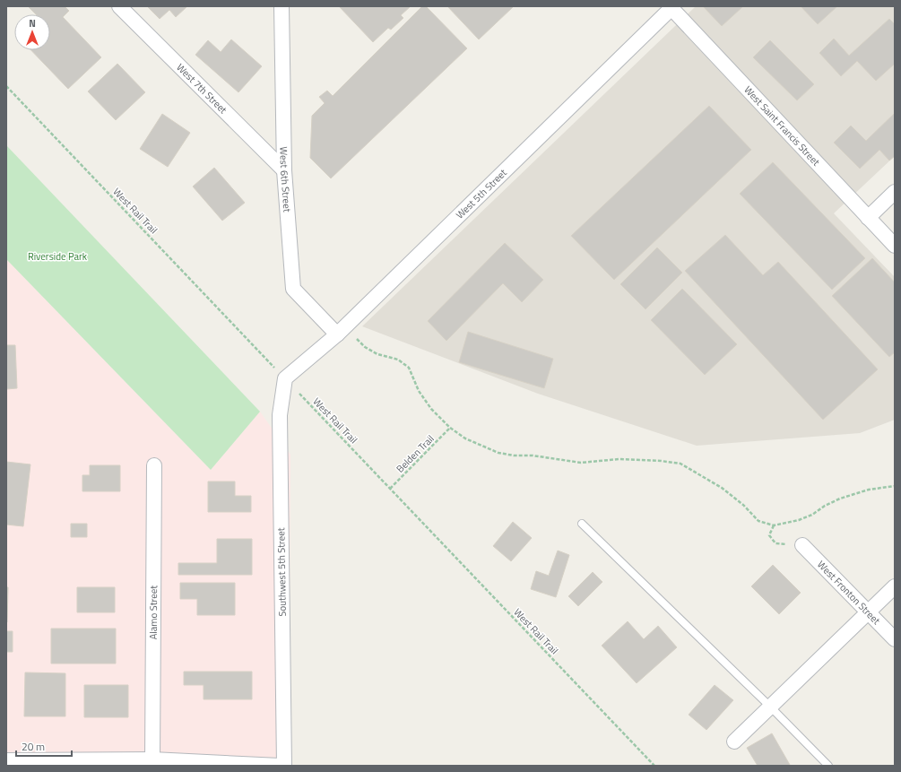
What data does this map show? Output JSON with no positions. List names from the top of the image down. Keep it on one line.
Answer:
{"streets":{"street":["West 7th Street","West Saint Francis Street","West 6th Street","West 5th Street","Southwest 5th Street","West Fronton Street","Alamo Street"],"path":["West Rail Trail","Belden Trail"]},"crossings":[["West 7th Street","West 6th Street"],["West Saint Francis Street","West 5th Street"],["West 6th Street","West 5th Street"],["West 5th Street","West Rail Trail"],["West 5th Street","Southwest 5th Street"],["West Rail Trail","Belden Trail"],["West Rail Trail","Southwest 5th Street"]],"parks":["Riverside Park"],"scale_bar":"20 m","north":"top"}
